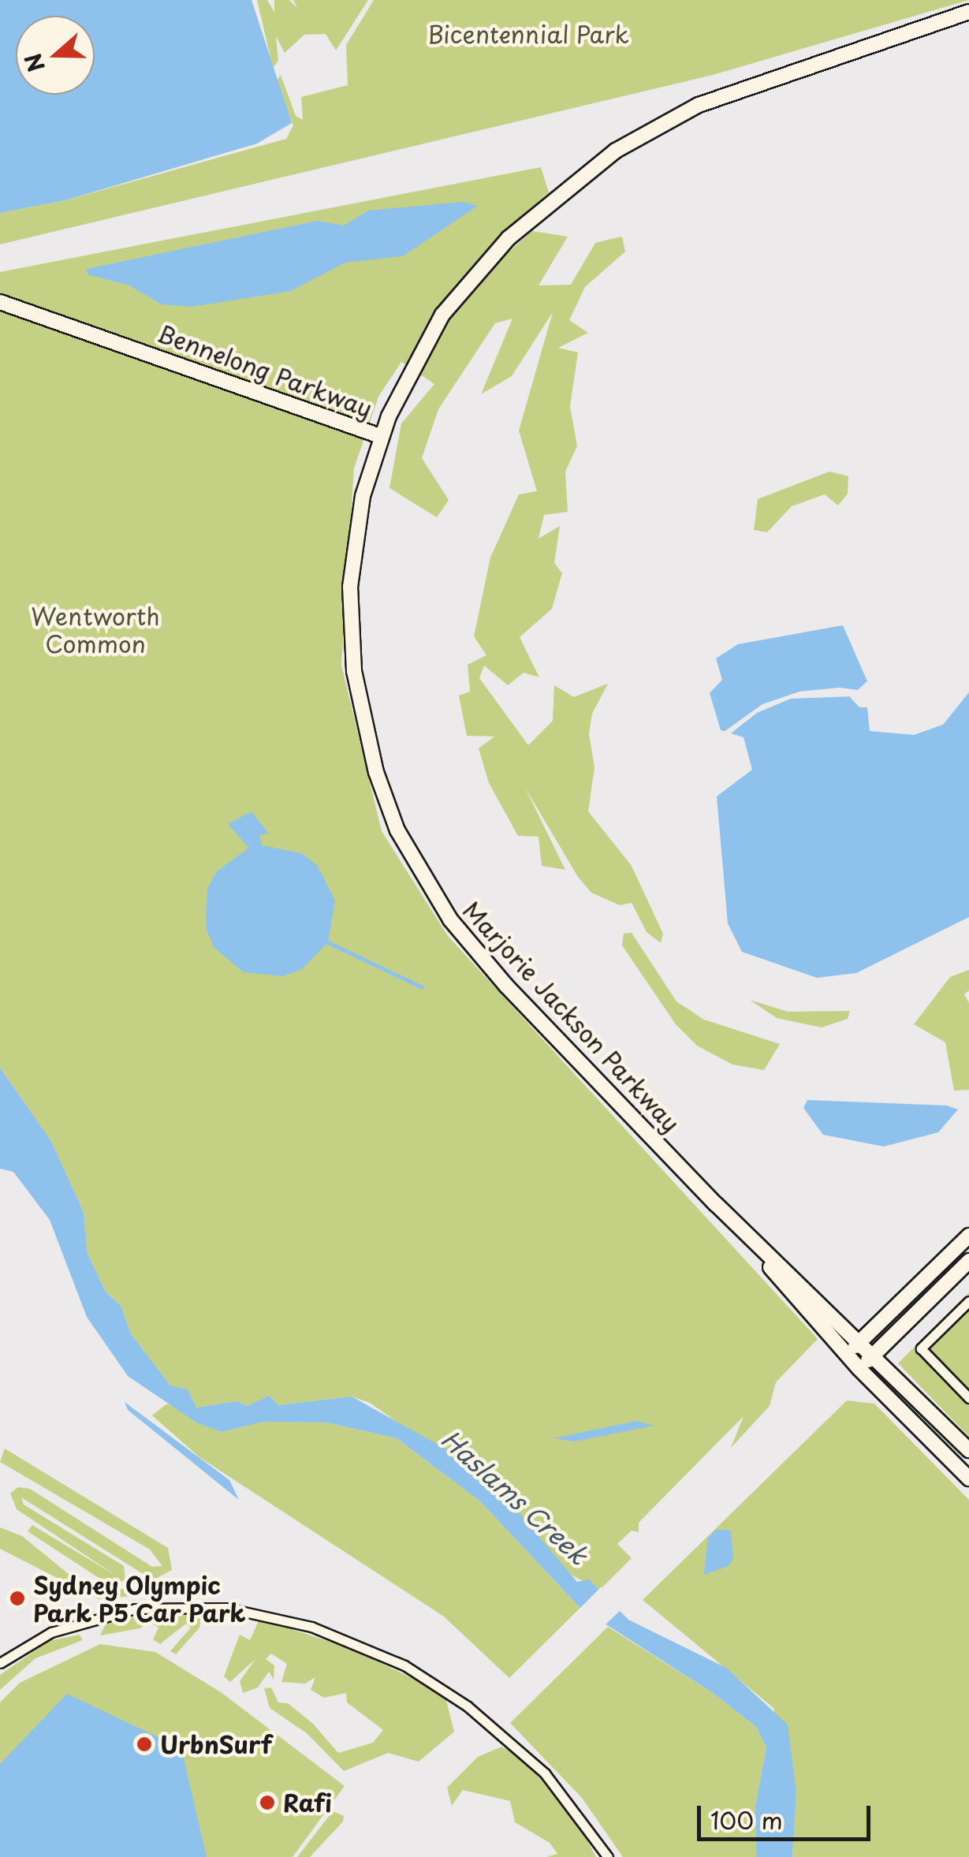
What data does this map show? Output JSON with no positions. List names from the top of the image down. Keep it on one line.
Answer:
{"streets":{"street":["Bennelong Parkway","Marjorie Jackson Parkway"]},"crossings":[["Bennelong Parkway","Marjorie Jackson Parkway"]],"water":["Haslams Creek"],"parks":["Bicentennial Park","Wentworth Common"],"places":["Sydney Olympic Park P5 Car Park","UrbnSurf","Rafi"],"scale_bar":"100 m","north":"left"}
